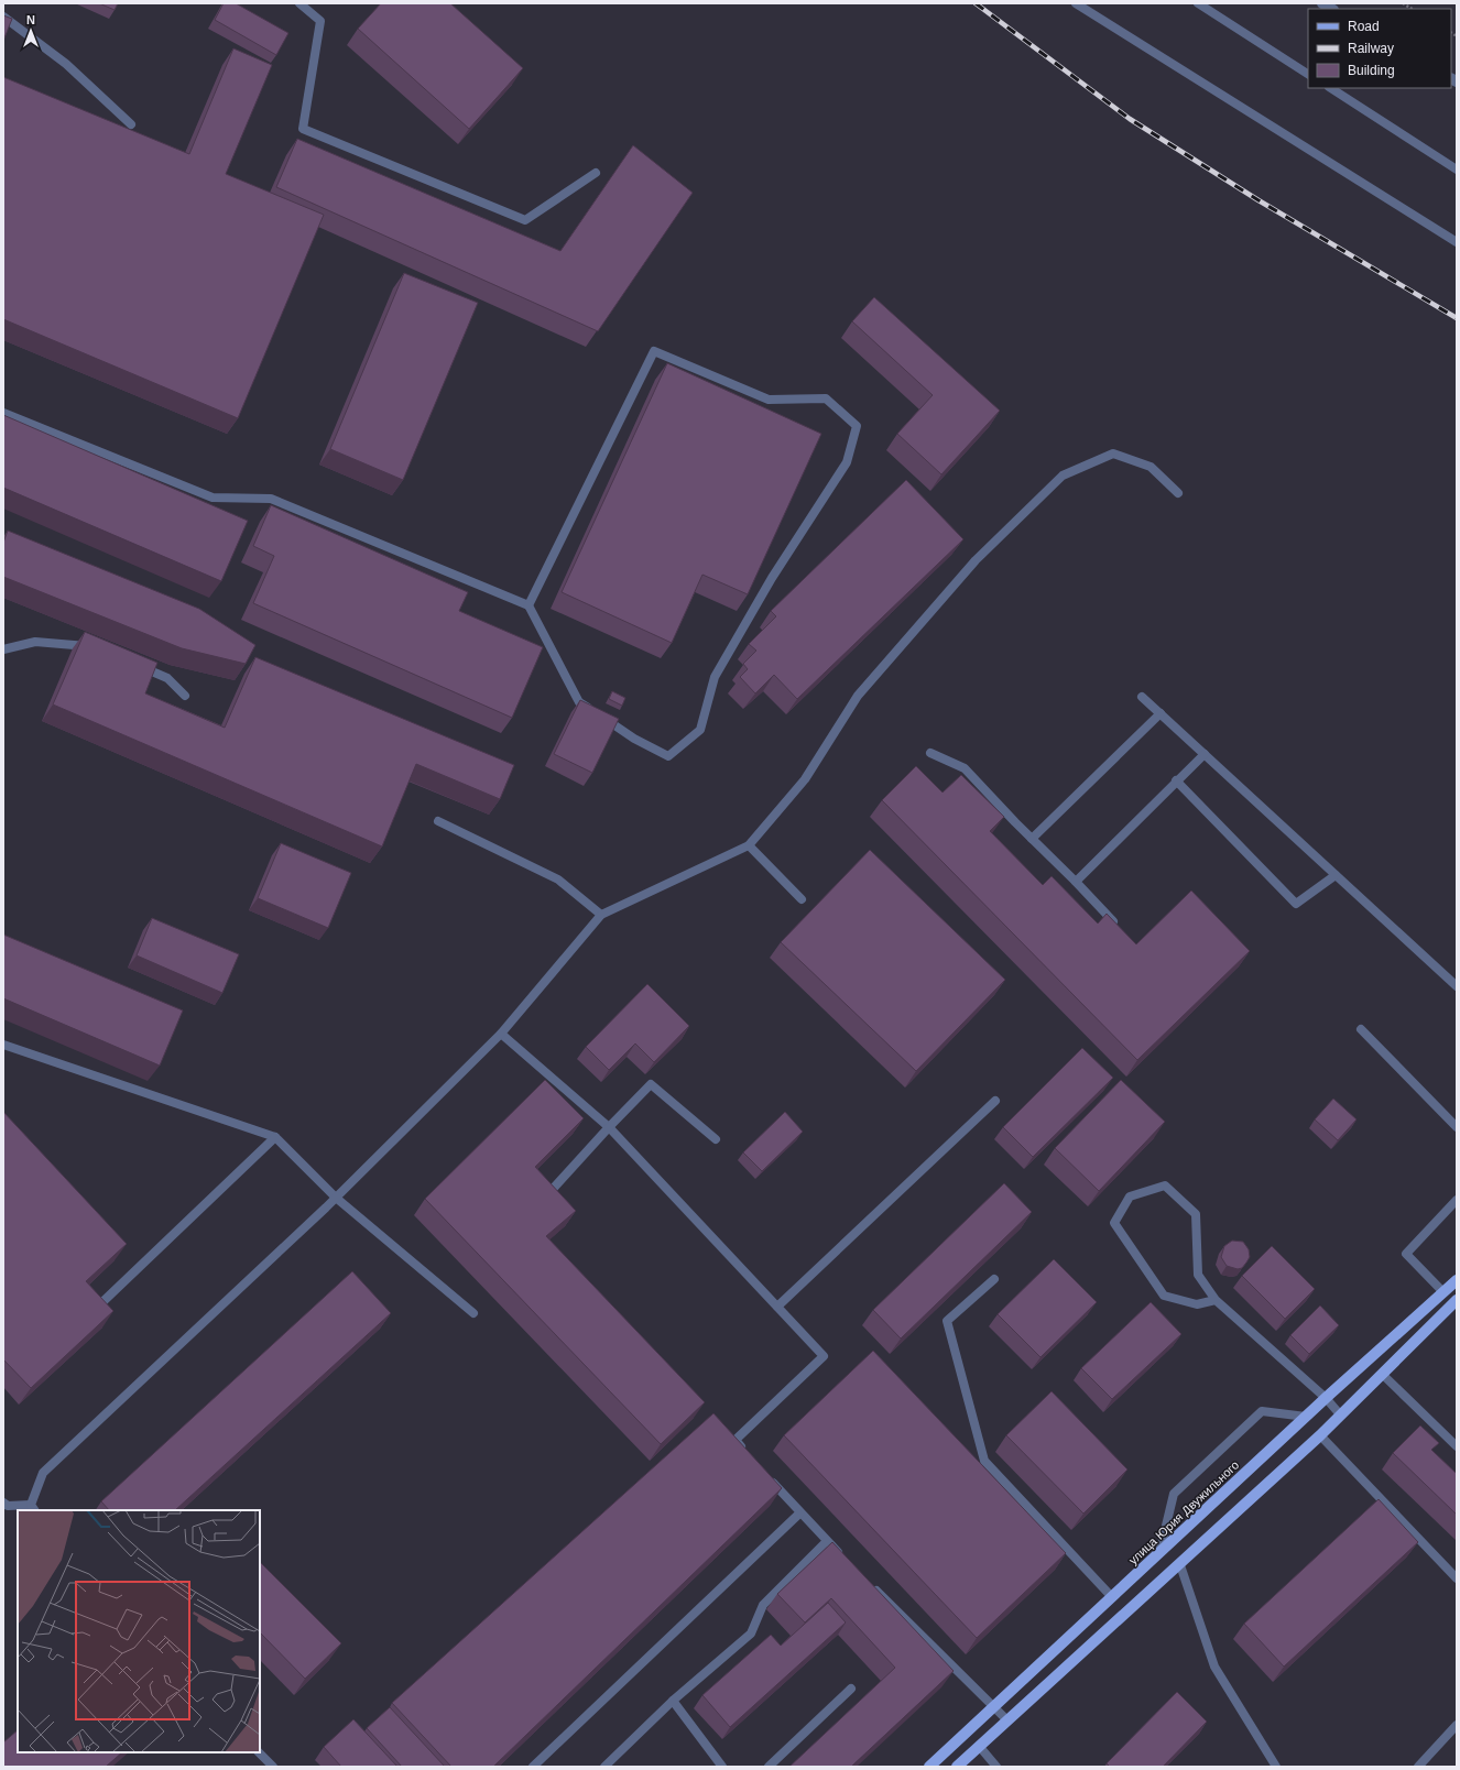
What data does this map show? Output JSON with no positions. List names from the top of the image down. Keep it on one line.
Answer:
{"streets":{"main road":["улица Юрия Двужильного"]},"legend":["Road","Railway","Building"],"north":"top"}
